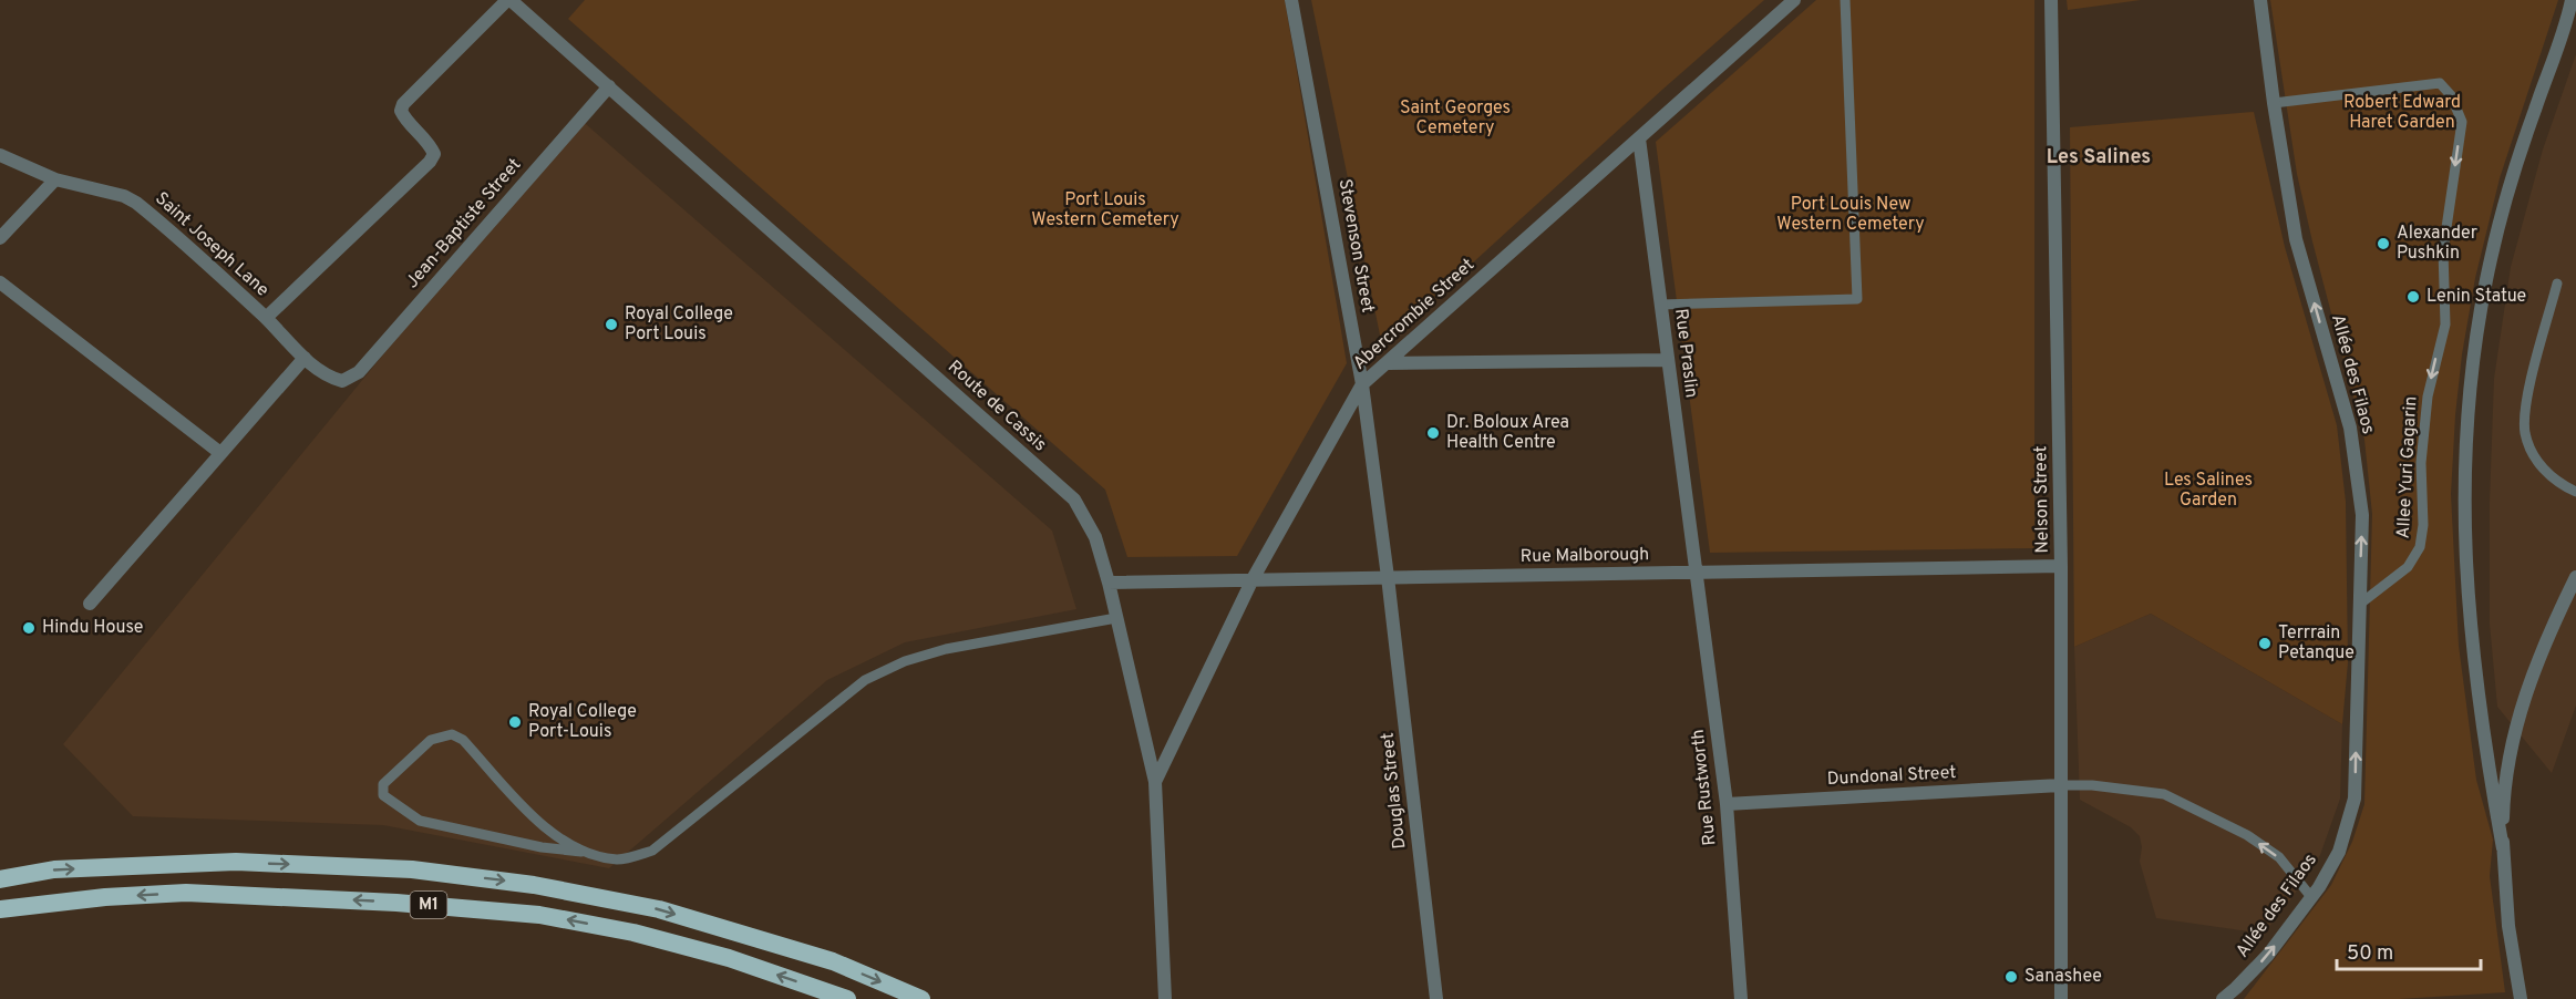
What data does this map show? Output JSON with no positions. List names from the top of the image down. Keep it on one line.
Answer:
{"streets":{"highway":["M1"],"street":["Jean-Baptiste Street","Saint Joseph Lane","Stevenson Street","Abercrombie Street","Rue Praslin","Allée des Filaos","Route de Cassis","Nelson Street","Rue Malborough","Dundonal Street","Rue Rustworth","Douglas Street"],"lane":["Allee Yuri Gagarin"]},"crossings":[["Jean-Baptiste Street","Saint Joseph Lane"],["Jean-Baptiste Street","Route de Cassis"],["Stevenson Street","Abercrombie Street"],["Stevenson Street","Rue Malborough"],["Stevenson Street","Douglas Street"],["Abercrombie Street","Rue Praslin"],["Abercrombie Street","Route de Cassis"],["Abercrombie Street","Rue Malborough"],["Rue Praslin","Rue Malborough"],["Rue Praslin","Rue Rustworth"],["Allée des Filaos","Allee Yuri Gagarin"],["Route de Cassis","Rue Malborough"],["Nelson Street","Rue Malborough"],["Nelson Street","Dundonal Street"],["Rue Malborough","Rue Rustworth"],["Rue Malborough","Douglas Street"],["Dundonal Street","Rue Rustworth"]],"one_way":["Allée des Filaos"],"districts":["Les Salines"],"parks":["Robert Edward Haret Garden","Saint Georges Cemetery","Port Louis Western Cemetery","Port Louis New Western Cemetery","Les Salines Garden"],"places":["Alexander Pushkin","Lenin Statue","Royal College Port Louis","Dr. Boloux Area Health Centre","Hindu House","Terrrain Petanque","Royal College Port-Louis","Sanashee"],"scale_bar":"50 m"}
